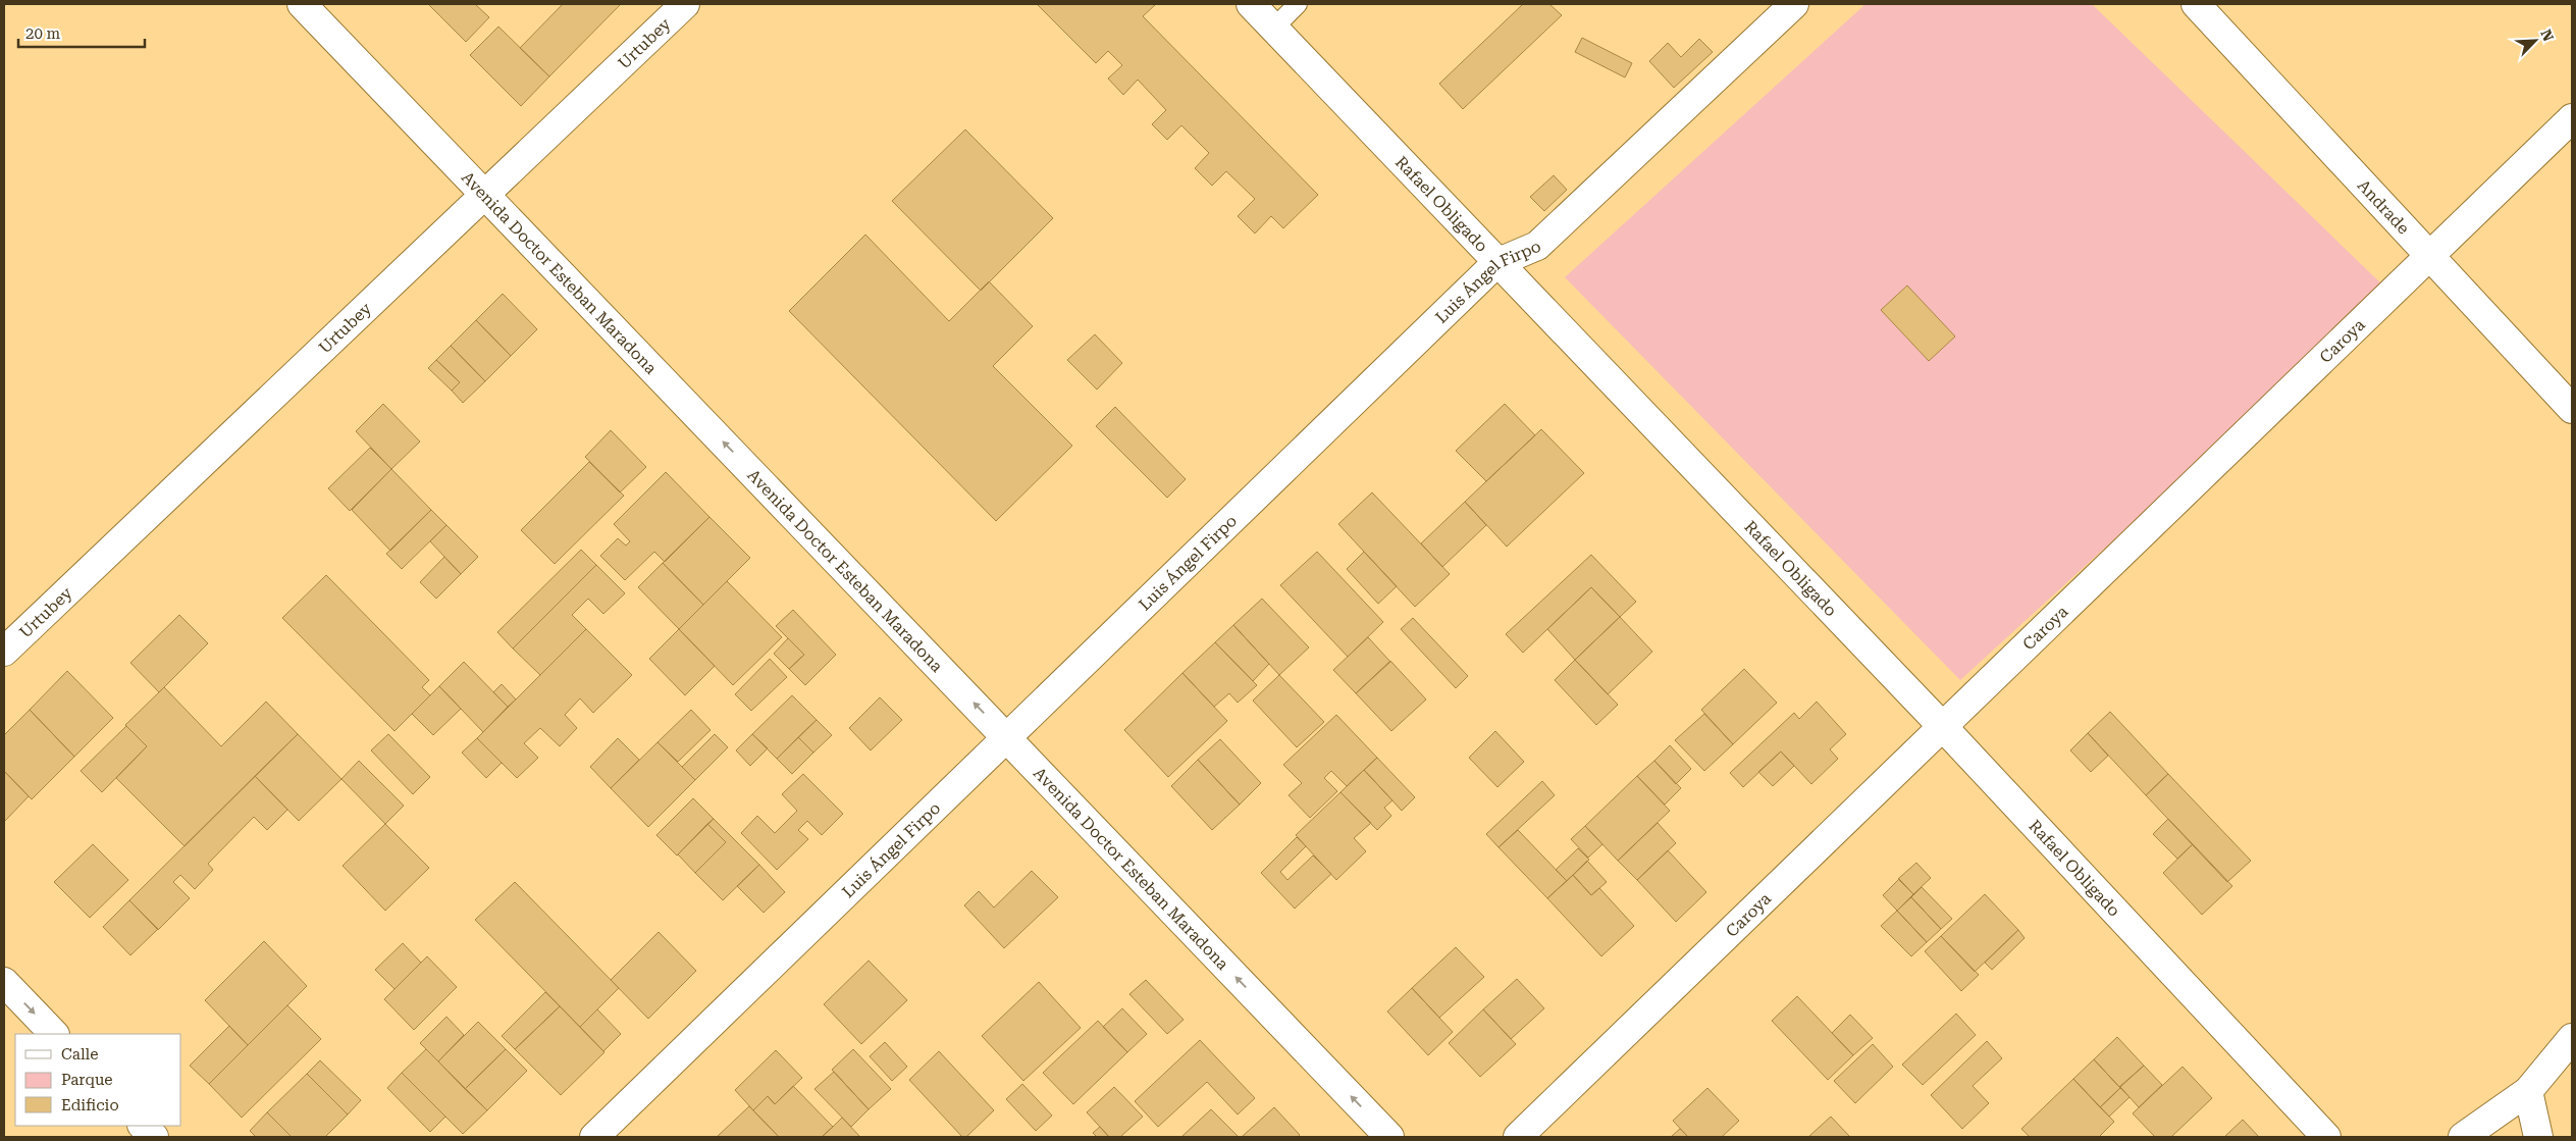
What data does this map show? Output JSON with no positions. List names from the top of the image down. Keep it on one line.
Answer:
{"streets":{"street":["Urtubey","Rafael Obligado","Andrade","Avenida Doctor Esteban Maradona","Luis Ángel Firpo","Caroya"]},"crossings":[["Urtubey","Avenida Doctor Esteban Maradona"],["Rafael Obligado","Luis Ángel Firpo"],["Rafael Obligado","Caroya"],["Andrade","Caroya"],["Avenida Doctor Esteban Maradona","Luis Ángel Firpo"]],"one_way":["Avenida Doctor Esteban Maradona"],"legend":["Calle","Parque","Edificio"],"scale_bar":"20 m","north":"top right"}
